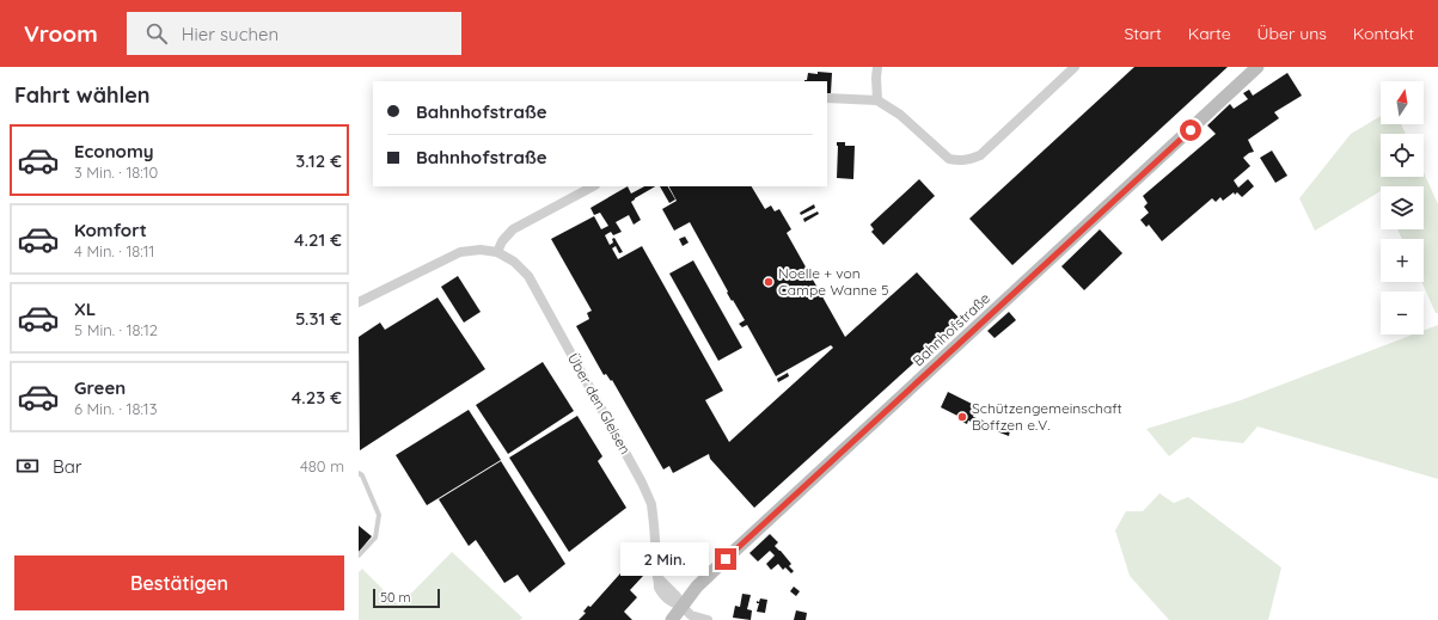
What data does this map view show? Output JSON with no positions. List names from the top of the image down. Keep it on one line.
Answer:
{"streets":{"main road":["Bahnhofstraße"],"street":["Über den Gleisen"]},"crossings":[["Bahnhofstraße","Über den Gleisen"]],"places":["Noelle + von Campe Wanne 5","Schützengemeinschaft Boffzen e.V."],"scale_bar":"50 m","north":"top","page":{"header":"Vroom","search":"Hier suchen","nav":["Start","Karte","Über uns","Kontakt"],"heading":"Fahrt wählen","map_buttons":["+","−"],"banner":["Bahnhofstraße","Bahnhofstraße"],"list":[{"name":"Economy","note":"3 Min. · 18:10","value":"3.12 €"},{"name":"Komfort","note":"4 Min. · 18:11","value":"4.21 €"},{"name":"XL","note":"5 Min. · 18:12","value":"5.31 €"},{"name":"Green","note":"6 Min. · 18:13","value":"4.23 €"}],"pay":["Bar","480 m"],"bubble":"2 Min.","buttons":"Bestätigen","scale":"50 m"}}
